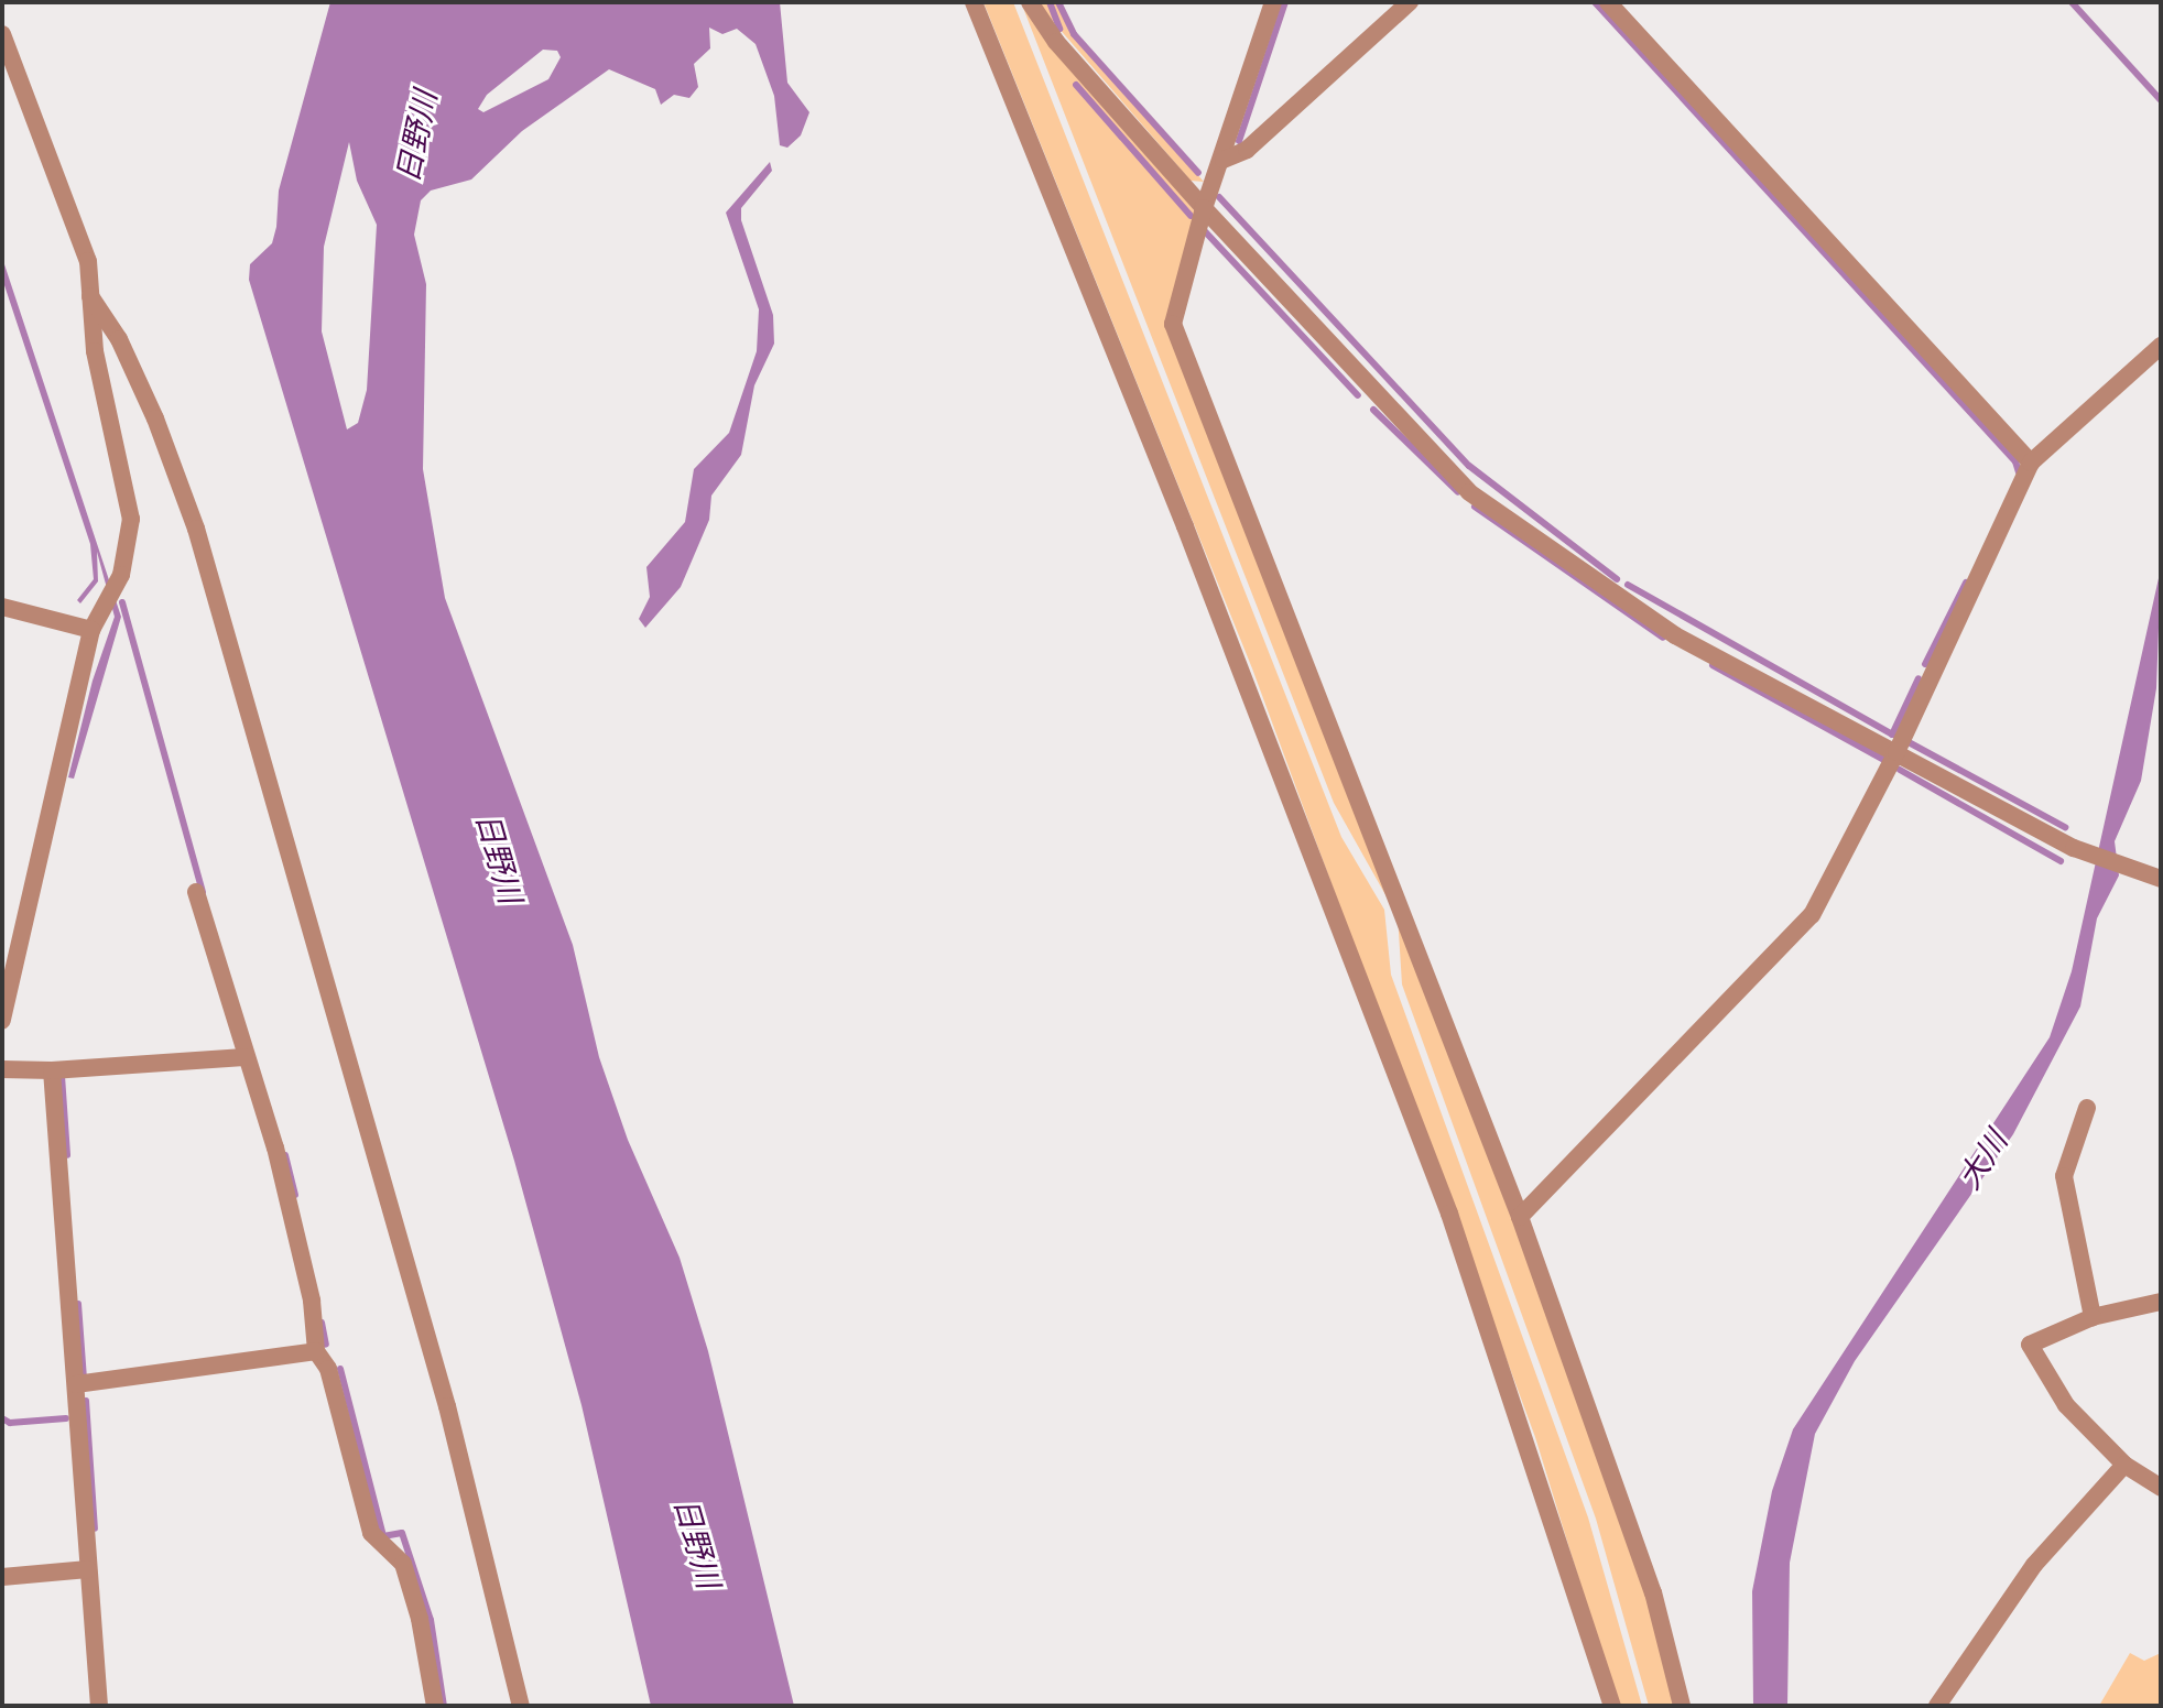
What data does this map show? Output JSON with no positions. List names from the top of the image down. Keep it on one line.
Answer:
{"water":["日野川","大川"]}
